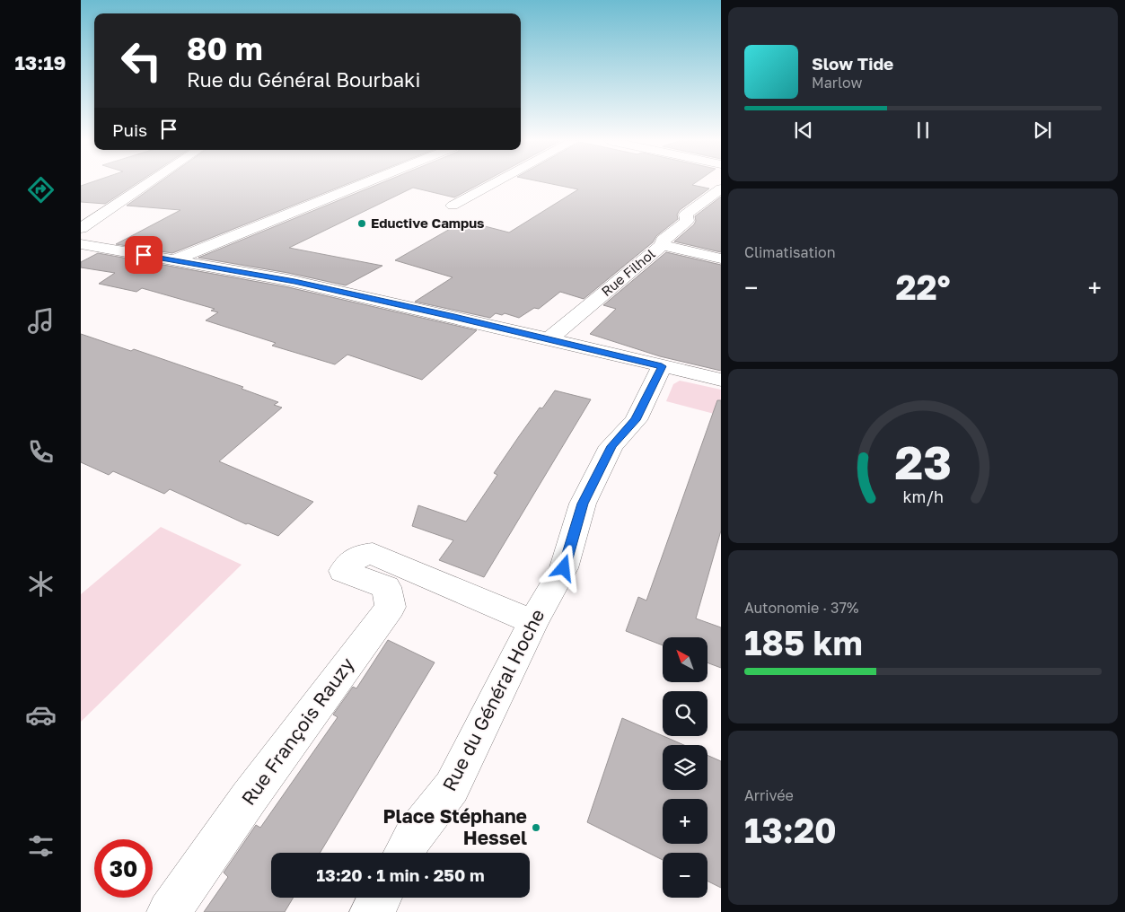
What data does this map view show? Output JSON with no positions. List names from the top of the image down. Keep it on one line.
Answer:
{"streets":{"street":["Rue Filhol","Rue du Général Hoche","Rue François Rauzy"]},"crossings":[["Rue du Général Hoche","Rue François Rauzy"]],"places":["Eductive Campus","Place Stéphane Hessel"],"north":"top left","page":{"tabs":"13:19","turn":["80 m","Rue du Général Bourbaki"],"song":["Slow Tide","Marlow"],"then":"Puis","tile":["Climatisation",["Autonomie · 37%","185 km"],["Arrivée","13:20"]],"heat":["−","22°","+"],"map_buttons":["+","−"],"limit":"30","trip":"13:20 · 1 min · 250 m","gauge":["23","km/h"]}}
